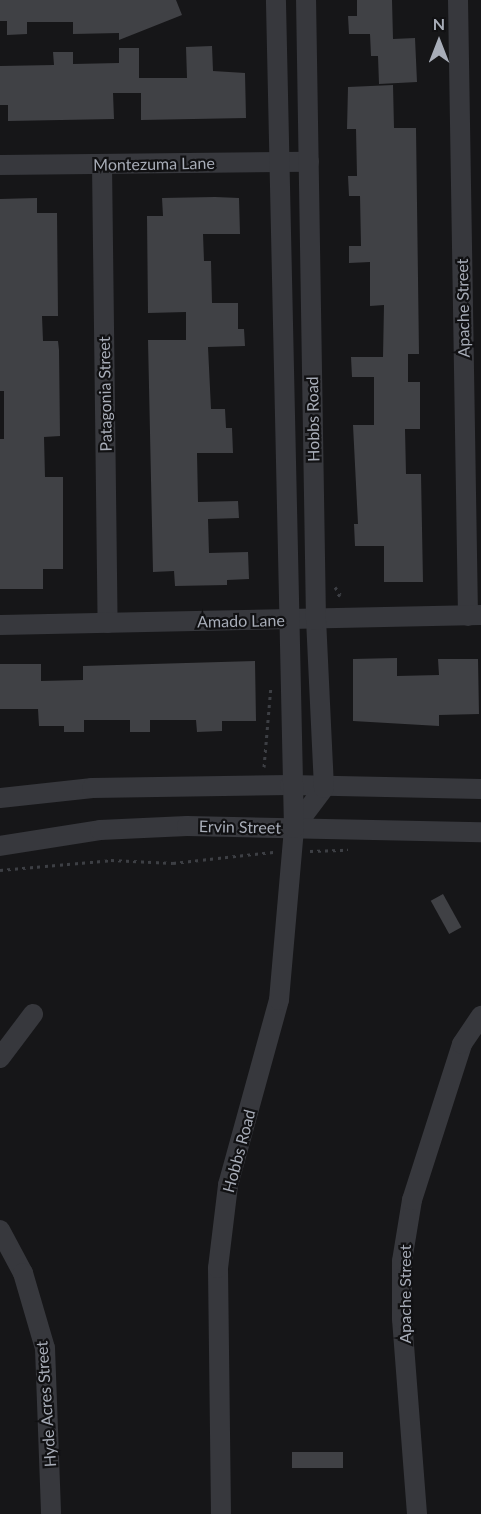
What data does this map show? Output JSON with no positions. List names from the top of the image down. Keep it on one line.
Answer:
{"streets":{"street":["Montezuma Lane","Apache Street","Patagonia Street","Hobbs Road","Amado Lane","Ervin Street","Hyde Acres Street"]},"crossings":[["Montezuma Lane","Patagonia Street"],["Montezuma Lane","Hobbs Road"],["Apache Street","Amado Lane"],["Patagonia Street","Amado Lane"],["Hobbs Road","Amado Lane"],["Hobbs Road","Ervin Street"]],"north":"top"}
